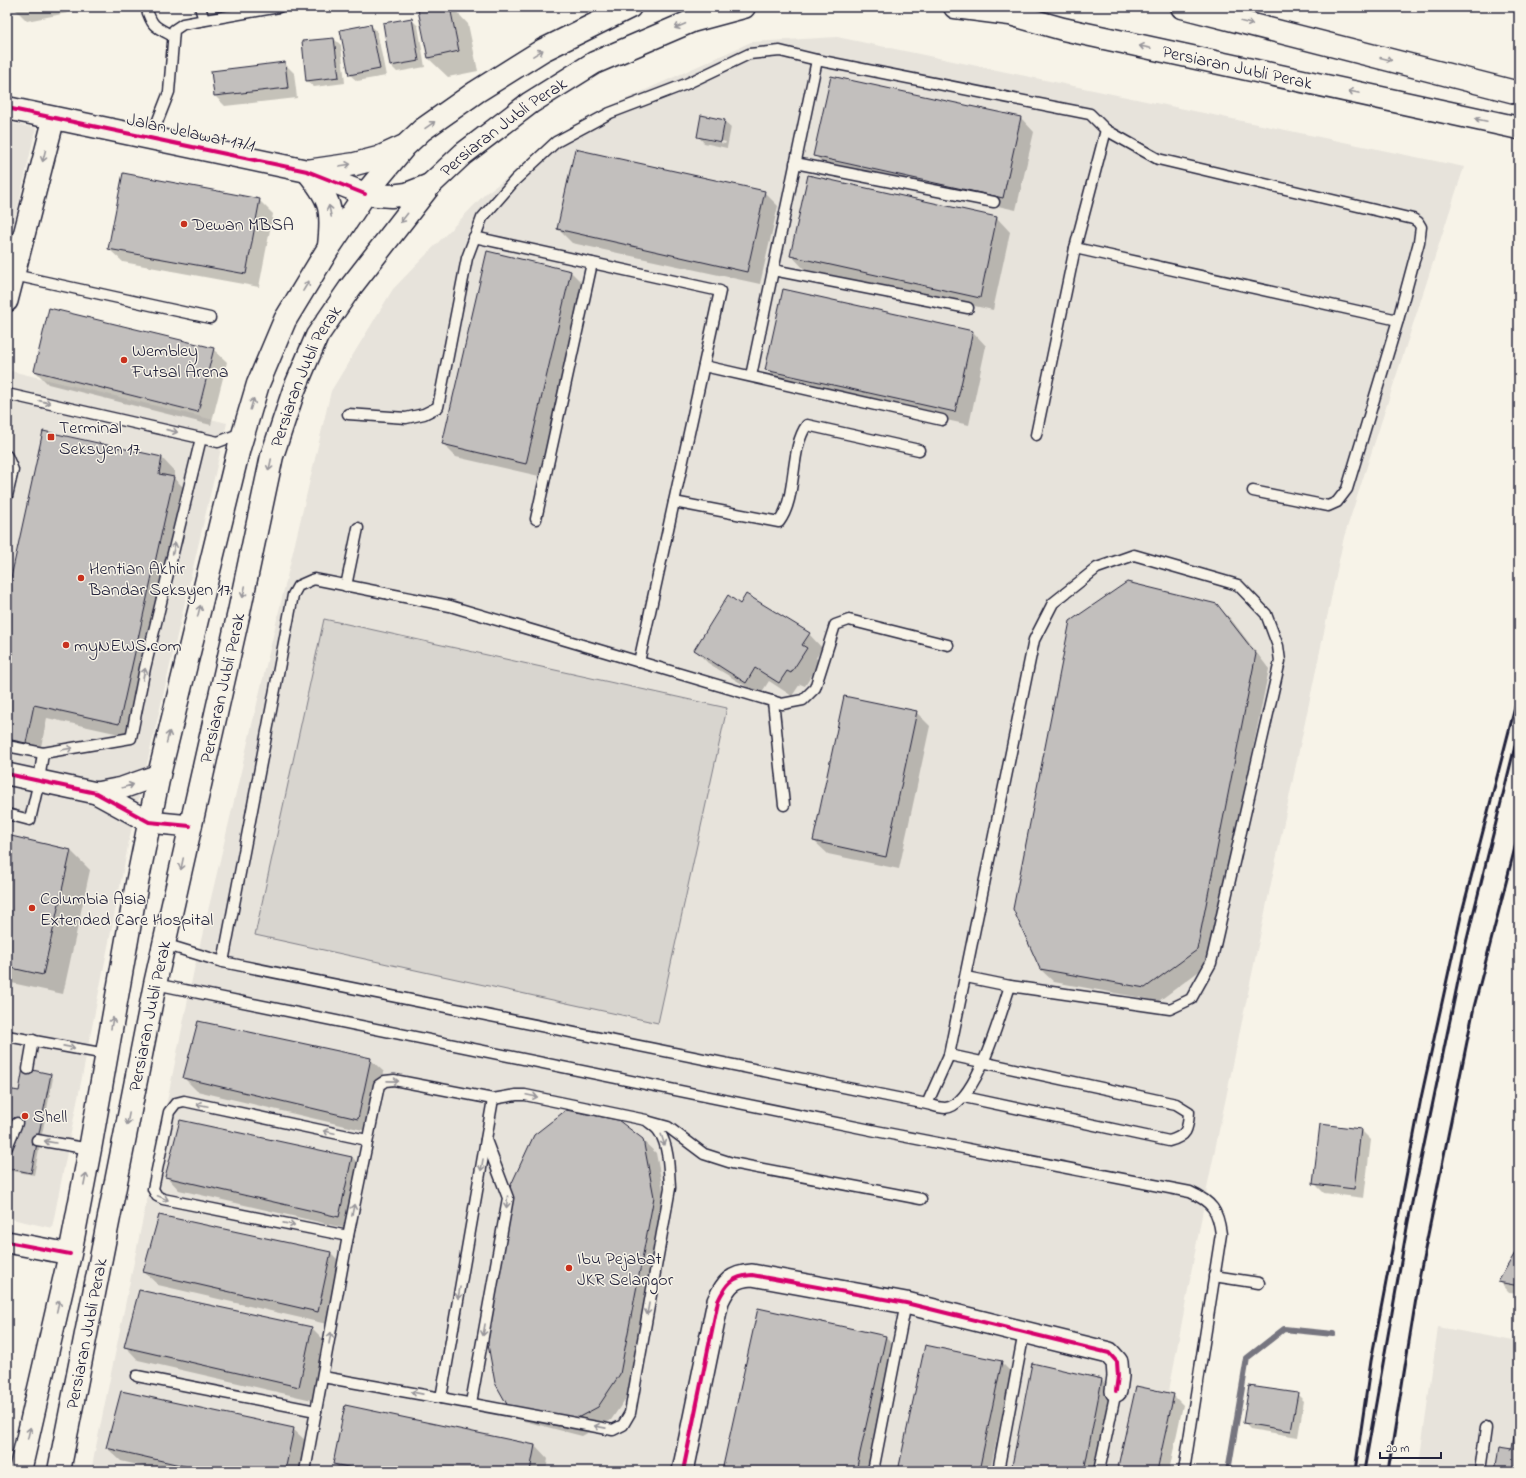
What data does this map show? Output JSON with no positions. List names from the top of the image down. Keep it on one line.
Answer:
{"streets":{"main road":["Persiaran Jubli Perak","Jalan Jelawat 17/1"]},"crossings":[["Persiaran Jubli Perak","Jalan Jelawat 17/1"]],"places":{"other":["Dewan MBSA","Wembley Futsal Arena","Hentian Akhir Bandar Seksyen 17","myNEWS.com","Columbia Asia Extended Care Hospital","Shell","Ibu Pejabat JKR Selangor"],"transit":["Terminal Seksyen 17"]},"scale_bar":"20 m"}
